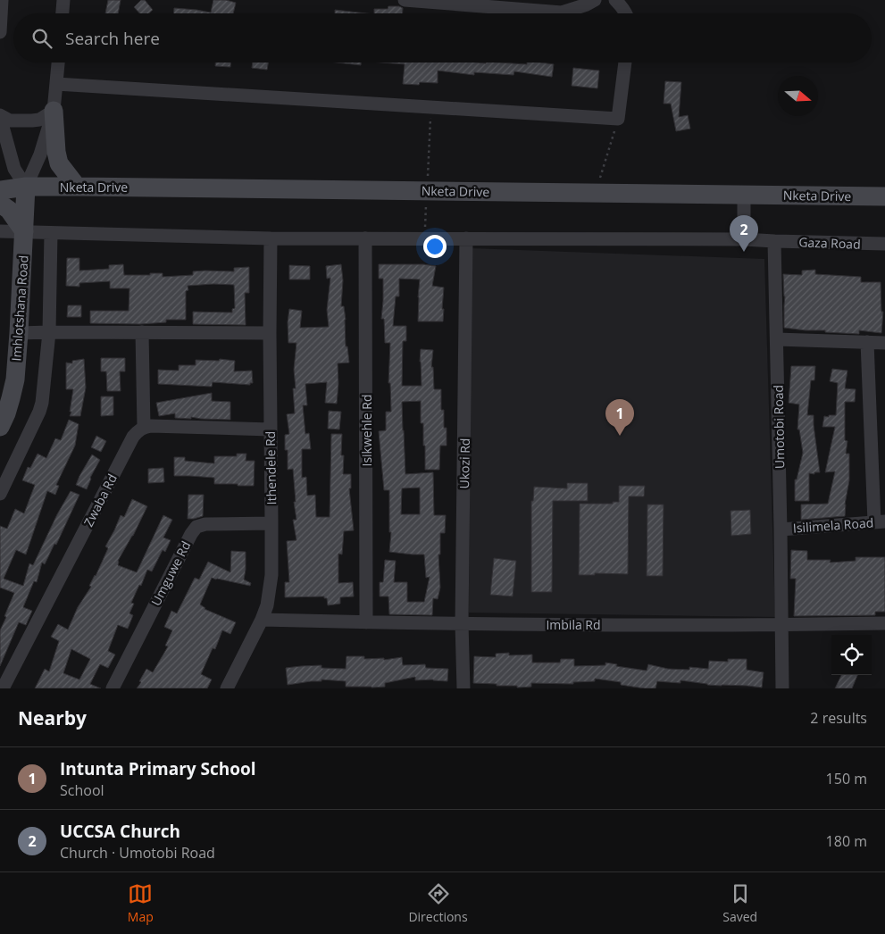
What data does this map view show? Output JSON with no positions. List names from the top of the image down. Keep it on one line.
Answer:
{"streets":{"street":["Nketa Drive","Gaza Road","Imhlotshana Road","Umotobi Road","Isikwehle Rd","Ukozi Rd","Ithendele Rd","Zwaba Rd","Isilimela Road","Umguwe Rd","Imbila Rd"]},"crossings":[["Nketa Drive","Imhlotshana Road"],["Gaza Road","Umotobi Road"],["Umotobi Road","Isilimela Road"],["Umotobi Road","Imbila Rd"],["Isikwehle Rd","Imbila Rd"],["Ukozi Rd","Imbila Rd"],["Ithendele Rd","Umguwe Rd"],["Ithendele Rd","Imbila Rd"]],"north":"right","page":{"search":"Search here","pins":["2","1"],"heading":["Nearby","2 results"],"list":[{"mark":"1","name":"Intunta Primary School","note":"School","value":"150 m"},{"mark":"2","name":"UCCSA Church","note":"Church · Umotobi Road","value":"180 m"}],"nav":["Map","Directions","Saved"]}}
